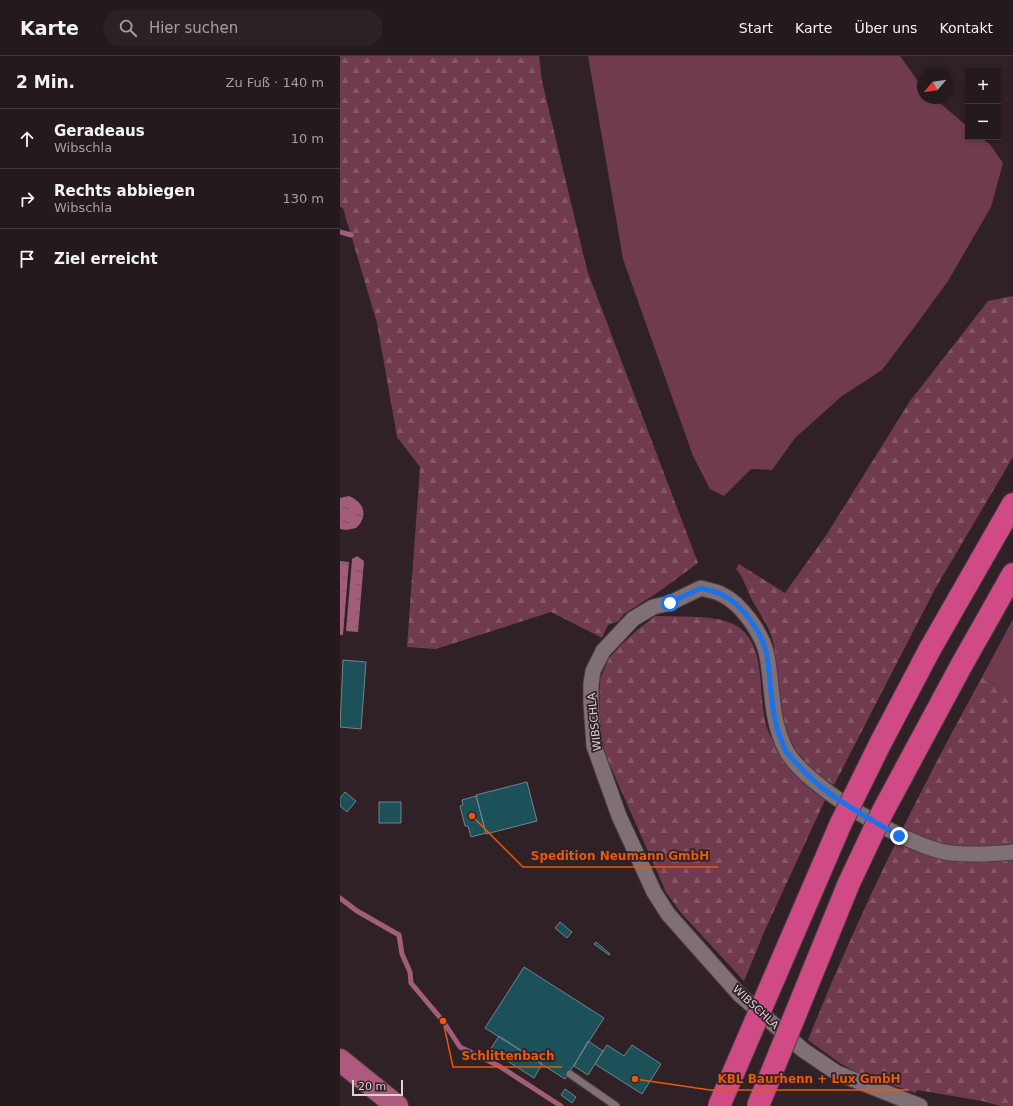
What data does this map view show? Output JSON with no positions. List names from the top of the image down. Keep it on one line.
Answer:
{"streets":{"street":["WIBSCHLA"]},"places":["Spedition Neumann GmbH","Schlittenbach","KBL Baurhenn + Lux GmbH"],"scale_bar":"20 m","north":"bottom left","page":{"header":"Karte","search":"Hier suchen","nav":["Start","Karte","Über uns","Kontakt"],"heading":["2 Min.","Zu Fuß · 140 m"],"map_buttons":["+","−"],"list":[["Geradeaus","Wibschla","10 m"],["Rechts abbiegen","Wibschla","130 m"],"Ziel erreicht"],"scale":"20 m"}}
